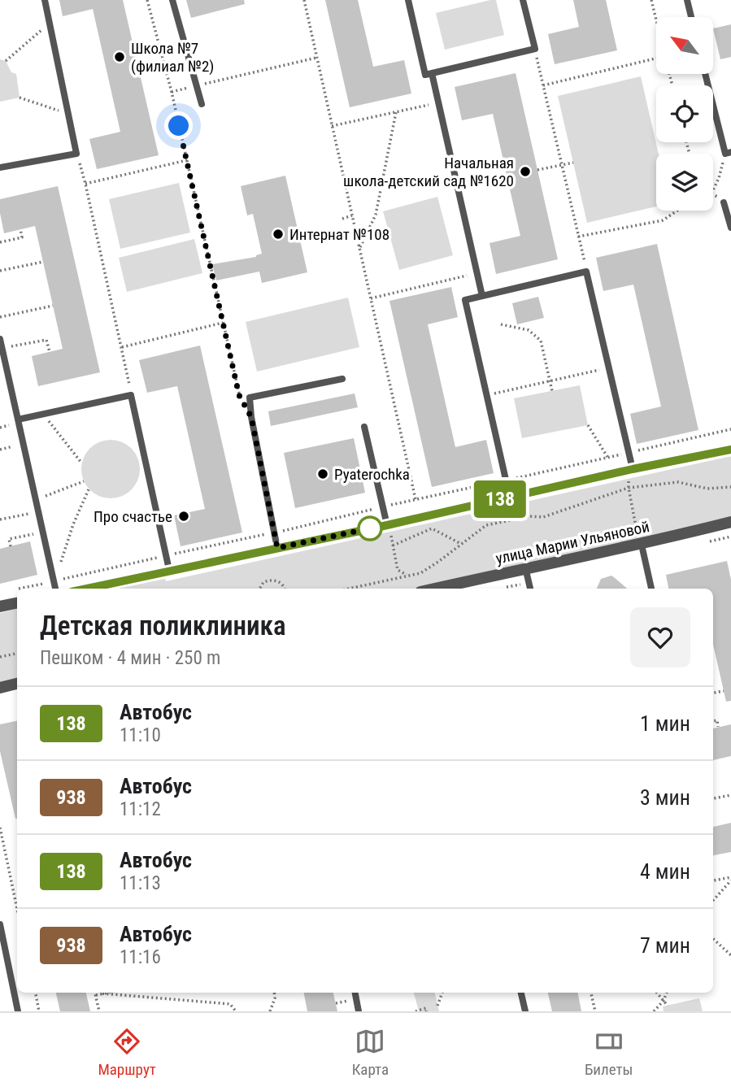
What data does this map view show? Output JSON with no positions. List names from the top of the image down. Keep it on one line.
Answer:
{"streets":{"street":["улица Марии Ульяновой"]},"places":["Школа №7 (филиал №2)","Начальная школа-детский сад №1620","Интернат №108","Pyaterochka","Про счастье"],"lines":["bus line 138"],"north":"top left","page":{"on_map":"138","heading":["Детская поликлиника","Пешком · 4 мин · 250 m"],"list":[{"mark":"138","name":"Автобус","note":"11:10","value":"1 мин"},{"mark":"938","name":"Автобус","note":"11:12","value":"3 мин"},{"mark":"138","name":"Автобус","note":"11:13","value":"4 мин"},{"mark":"938","name":"Автобус","note":"11:16","value":"7 мин"}],"tabs":["Маршрут","Карта","Билеты"]}}
